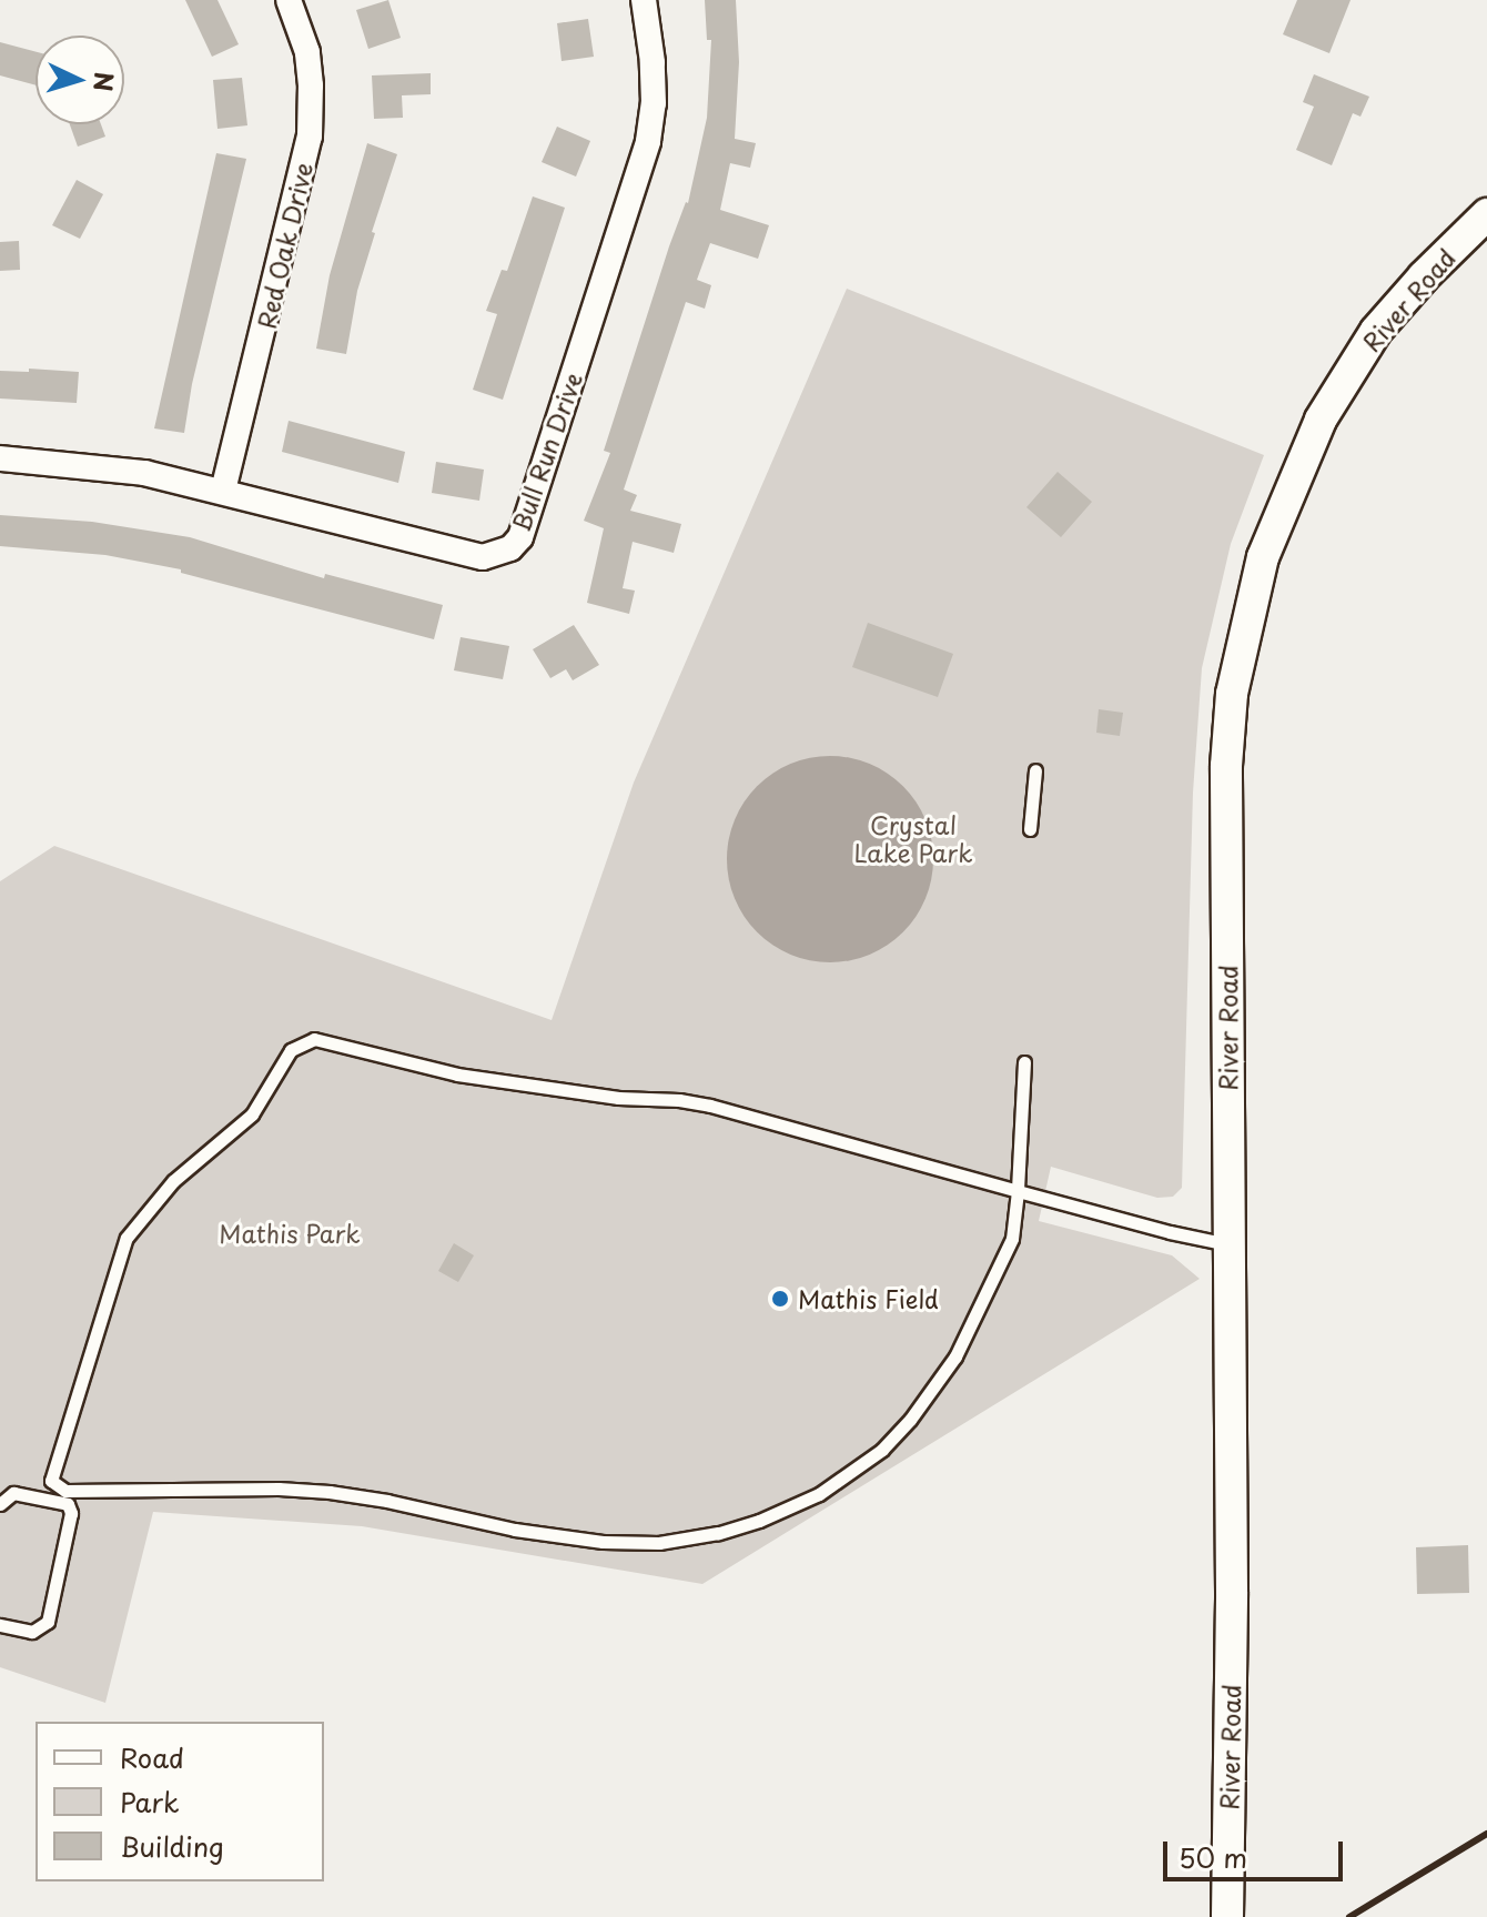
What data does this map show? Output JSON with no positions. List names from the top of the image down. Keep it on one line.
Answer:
{"streets":{"street":["Red Oak Drive","River Road","Bull Run Drive"]},"crossings":[["Red Oak Drive","Bull Run Drive"]],"parks":["Crystal Lake Park","Mathis Park"],"places":["Mathis Field"],"legend":["Road","Park","Building"],"scale_bar":"50 m","north":"right"}
